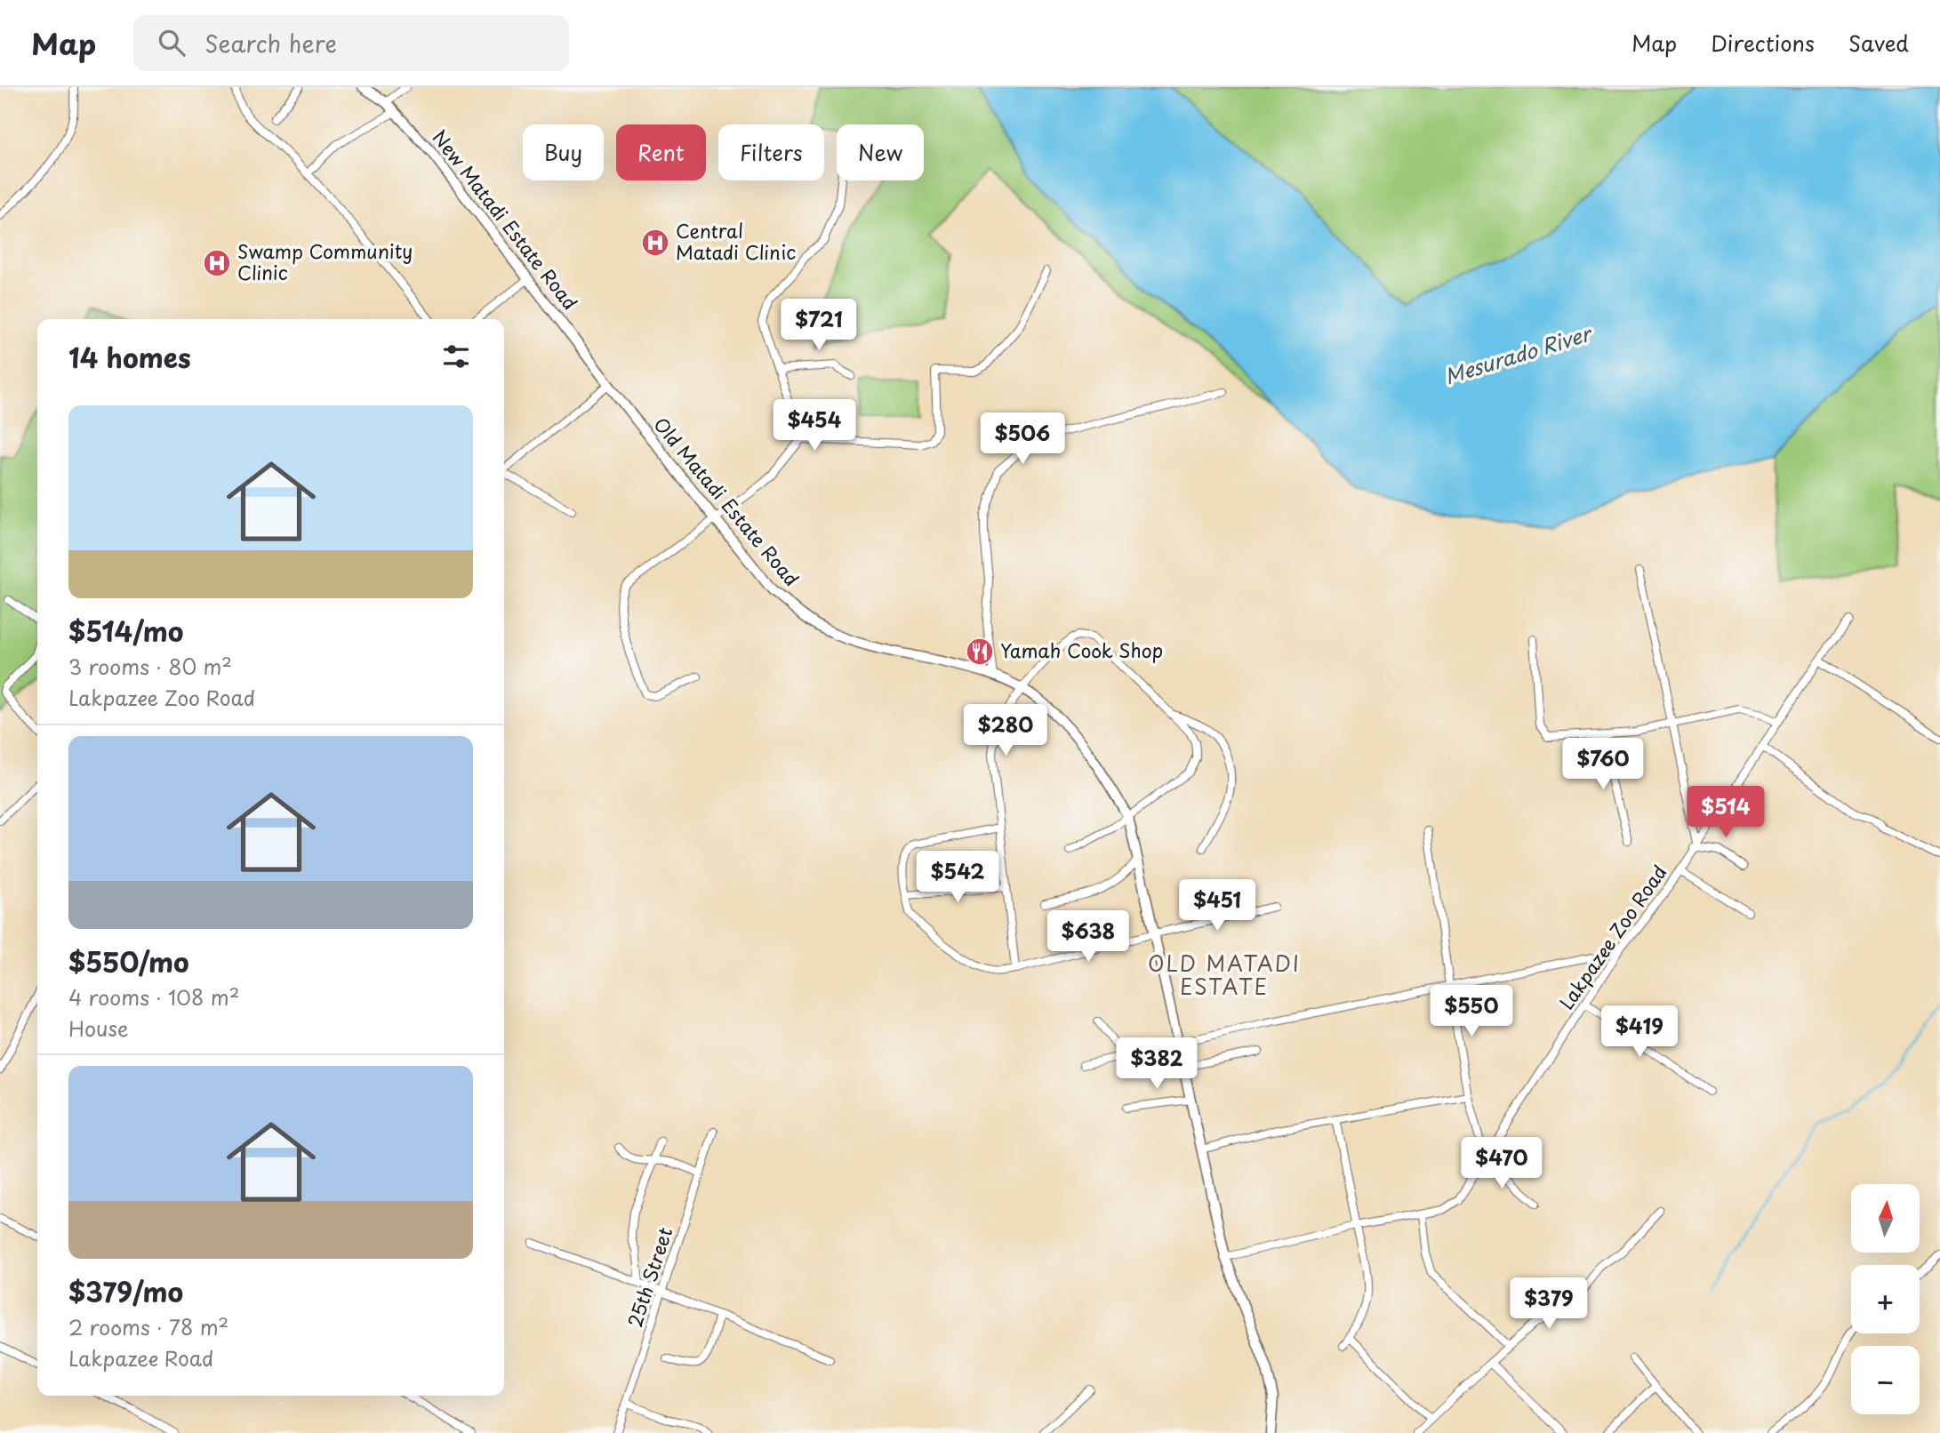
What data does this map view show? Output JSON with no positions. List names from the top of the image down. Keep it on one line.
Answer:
{"streets":{"street":["New Matadi Estate Road","Old Matadi Estate Road","Lakpazee Zoo Road","25th Street"]},"crossings":[["New Matadi Estate Road","Old Matadi Estate Road"],["Old Matadi Estate Road","Lakpazee Zoo Road"]],"districts":["OLD MATADI ESTATE"],"water":["Mesurado River"],"places":{"hospital":["Central Matadi Clinic","Swamp Community Clinic"],"restaurant":["Yamah Cook Shop"]},"north":"top","page":{"header":"Map","search":"Search here","nav":["Map","Directions","Saved"],"chip":["Buy","Rent","Filters","New"],"price":["$721","$454","$506","$280","$760","$514","$542","$451","$638","$550","$419","$382","$470","$379"],"heading":"14 homes","list":[{"name":"$514/mo","note":"3 rooms · 80 m² · Lakpazee Zoo Road"},{"name":"$550/mo","note":"4 rooms · 108 m² · House"},{"name":"$379/mo","note":"2 rooms · 78 m² · Lakpazee Road"}],"map_buttons":["+","−"]}}
